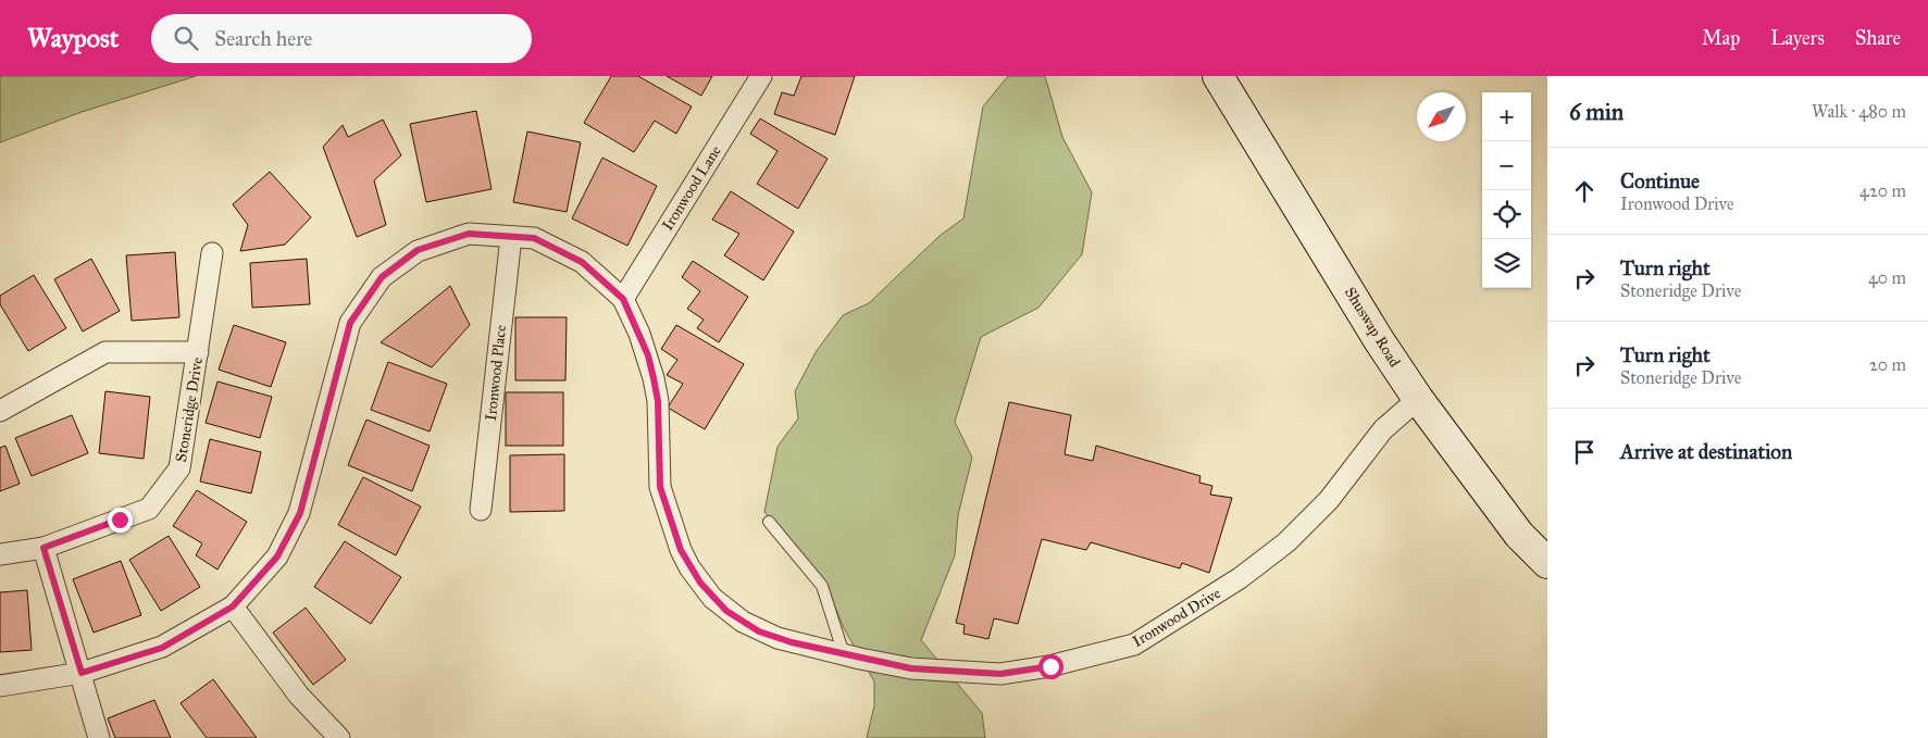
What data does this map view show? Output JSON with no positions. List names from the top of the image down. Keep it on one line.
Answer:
{"streets":{"street":["Ironwood Lane","Shuswap Road","Ironwood Place","Stoneridge Drive","Ironwood Drive"]},"crossings":[["Ironwood Lane","Ironwood Drive"],["Shuswap Road","Ironwood Drive"],["Ironwood Place","Ironwood Drive"]],"north":"bottom left","page":{"header":"Waypost","search":"Search here","nav":["Map","Layers","Share"],"heading":["6 min","Walk · 480 m"],"map_buttons":["+","−"],"list":[["Continue","Ironwood Drive","420 m"],["Turn right","Stoneridge Drive","40 m"],["Turn right","Stoneridge Drive","20 m"],"Arrive at destination"]}}
